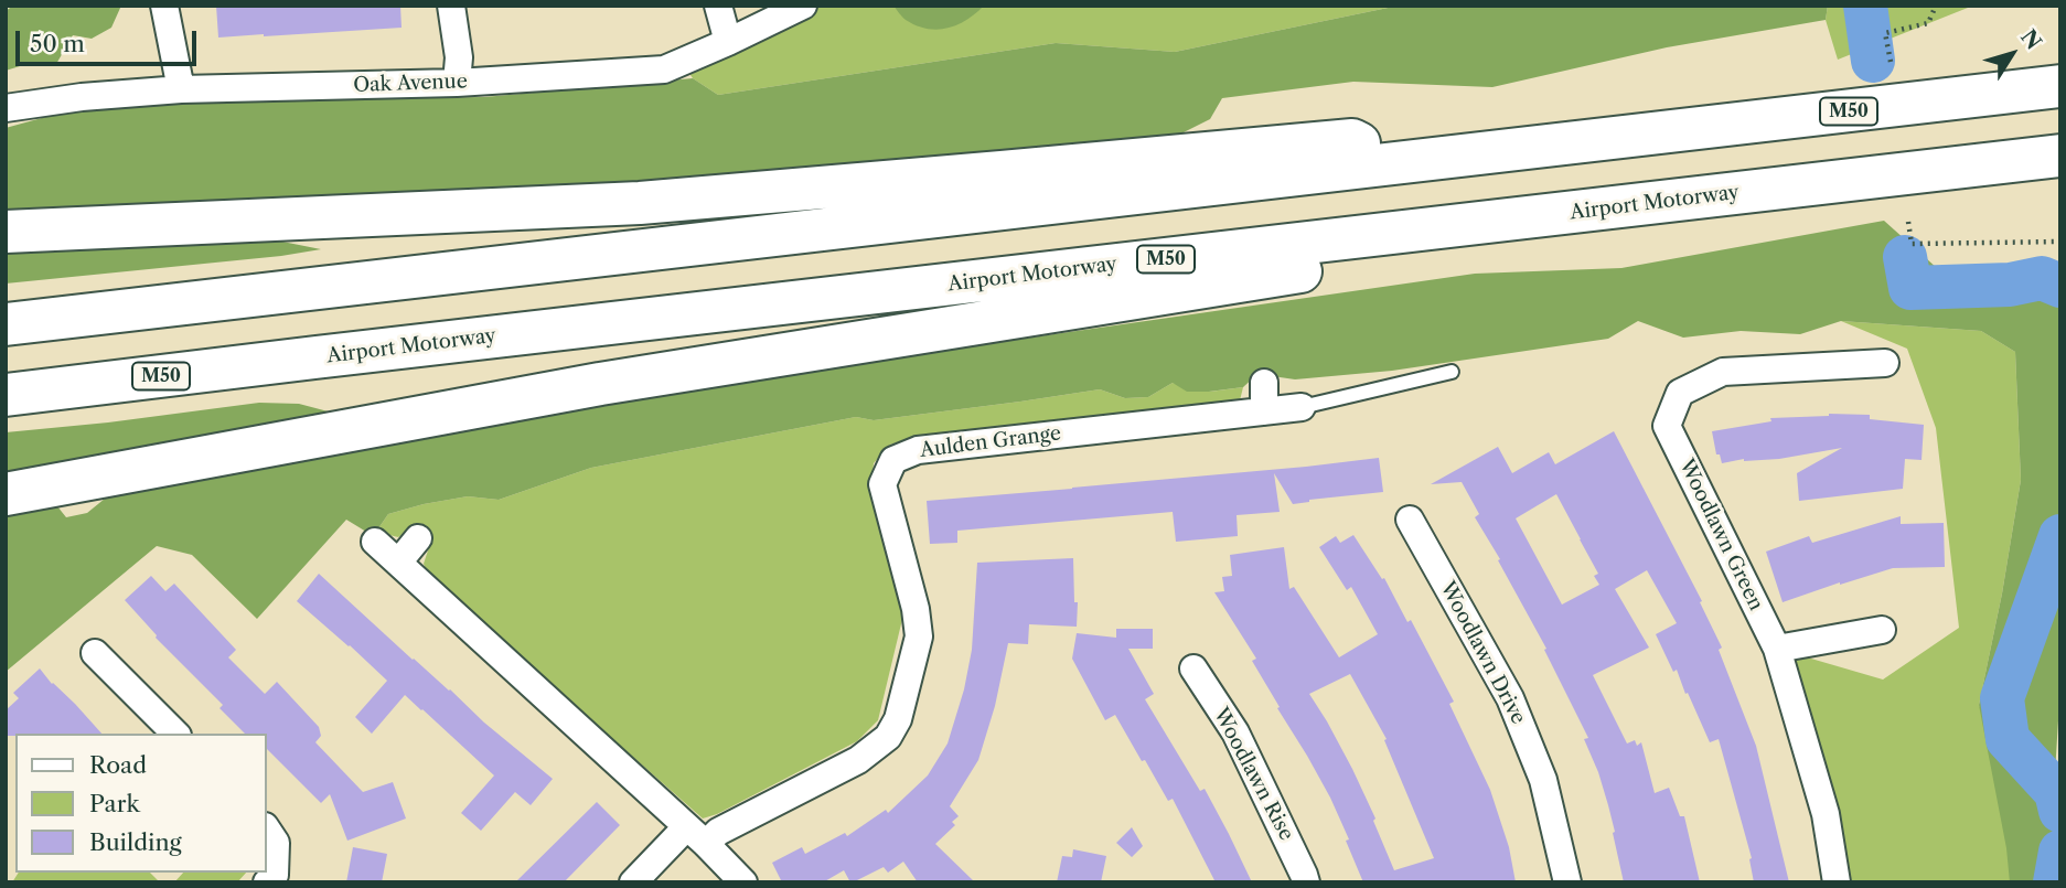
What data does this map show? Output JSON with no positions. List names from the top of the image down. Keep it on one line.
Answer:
{"streets":{"highway":["M50","Airport Motorway"],"street":["Oak Avenue","Aulden Grange","Woodlawn Green","Woodlawn Drive","Woodlawn Rise"]},"legend":["Road","Park","Building"],"scale_bar":"50 m","north":"top right"}
